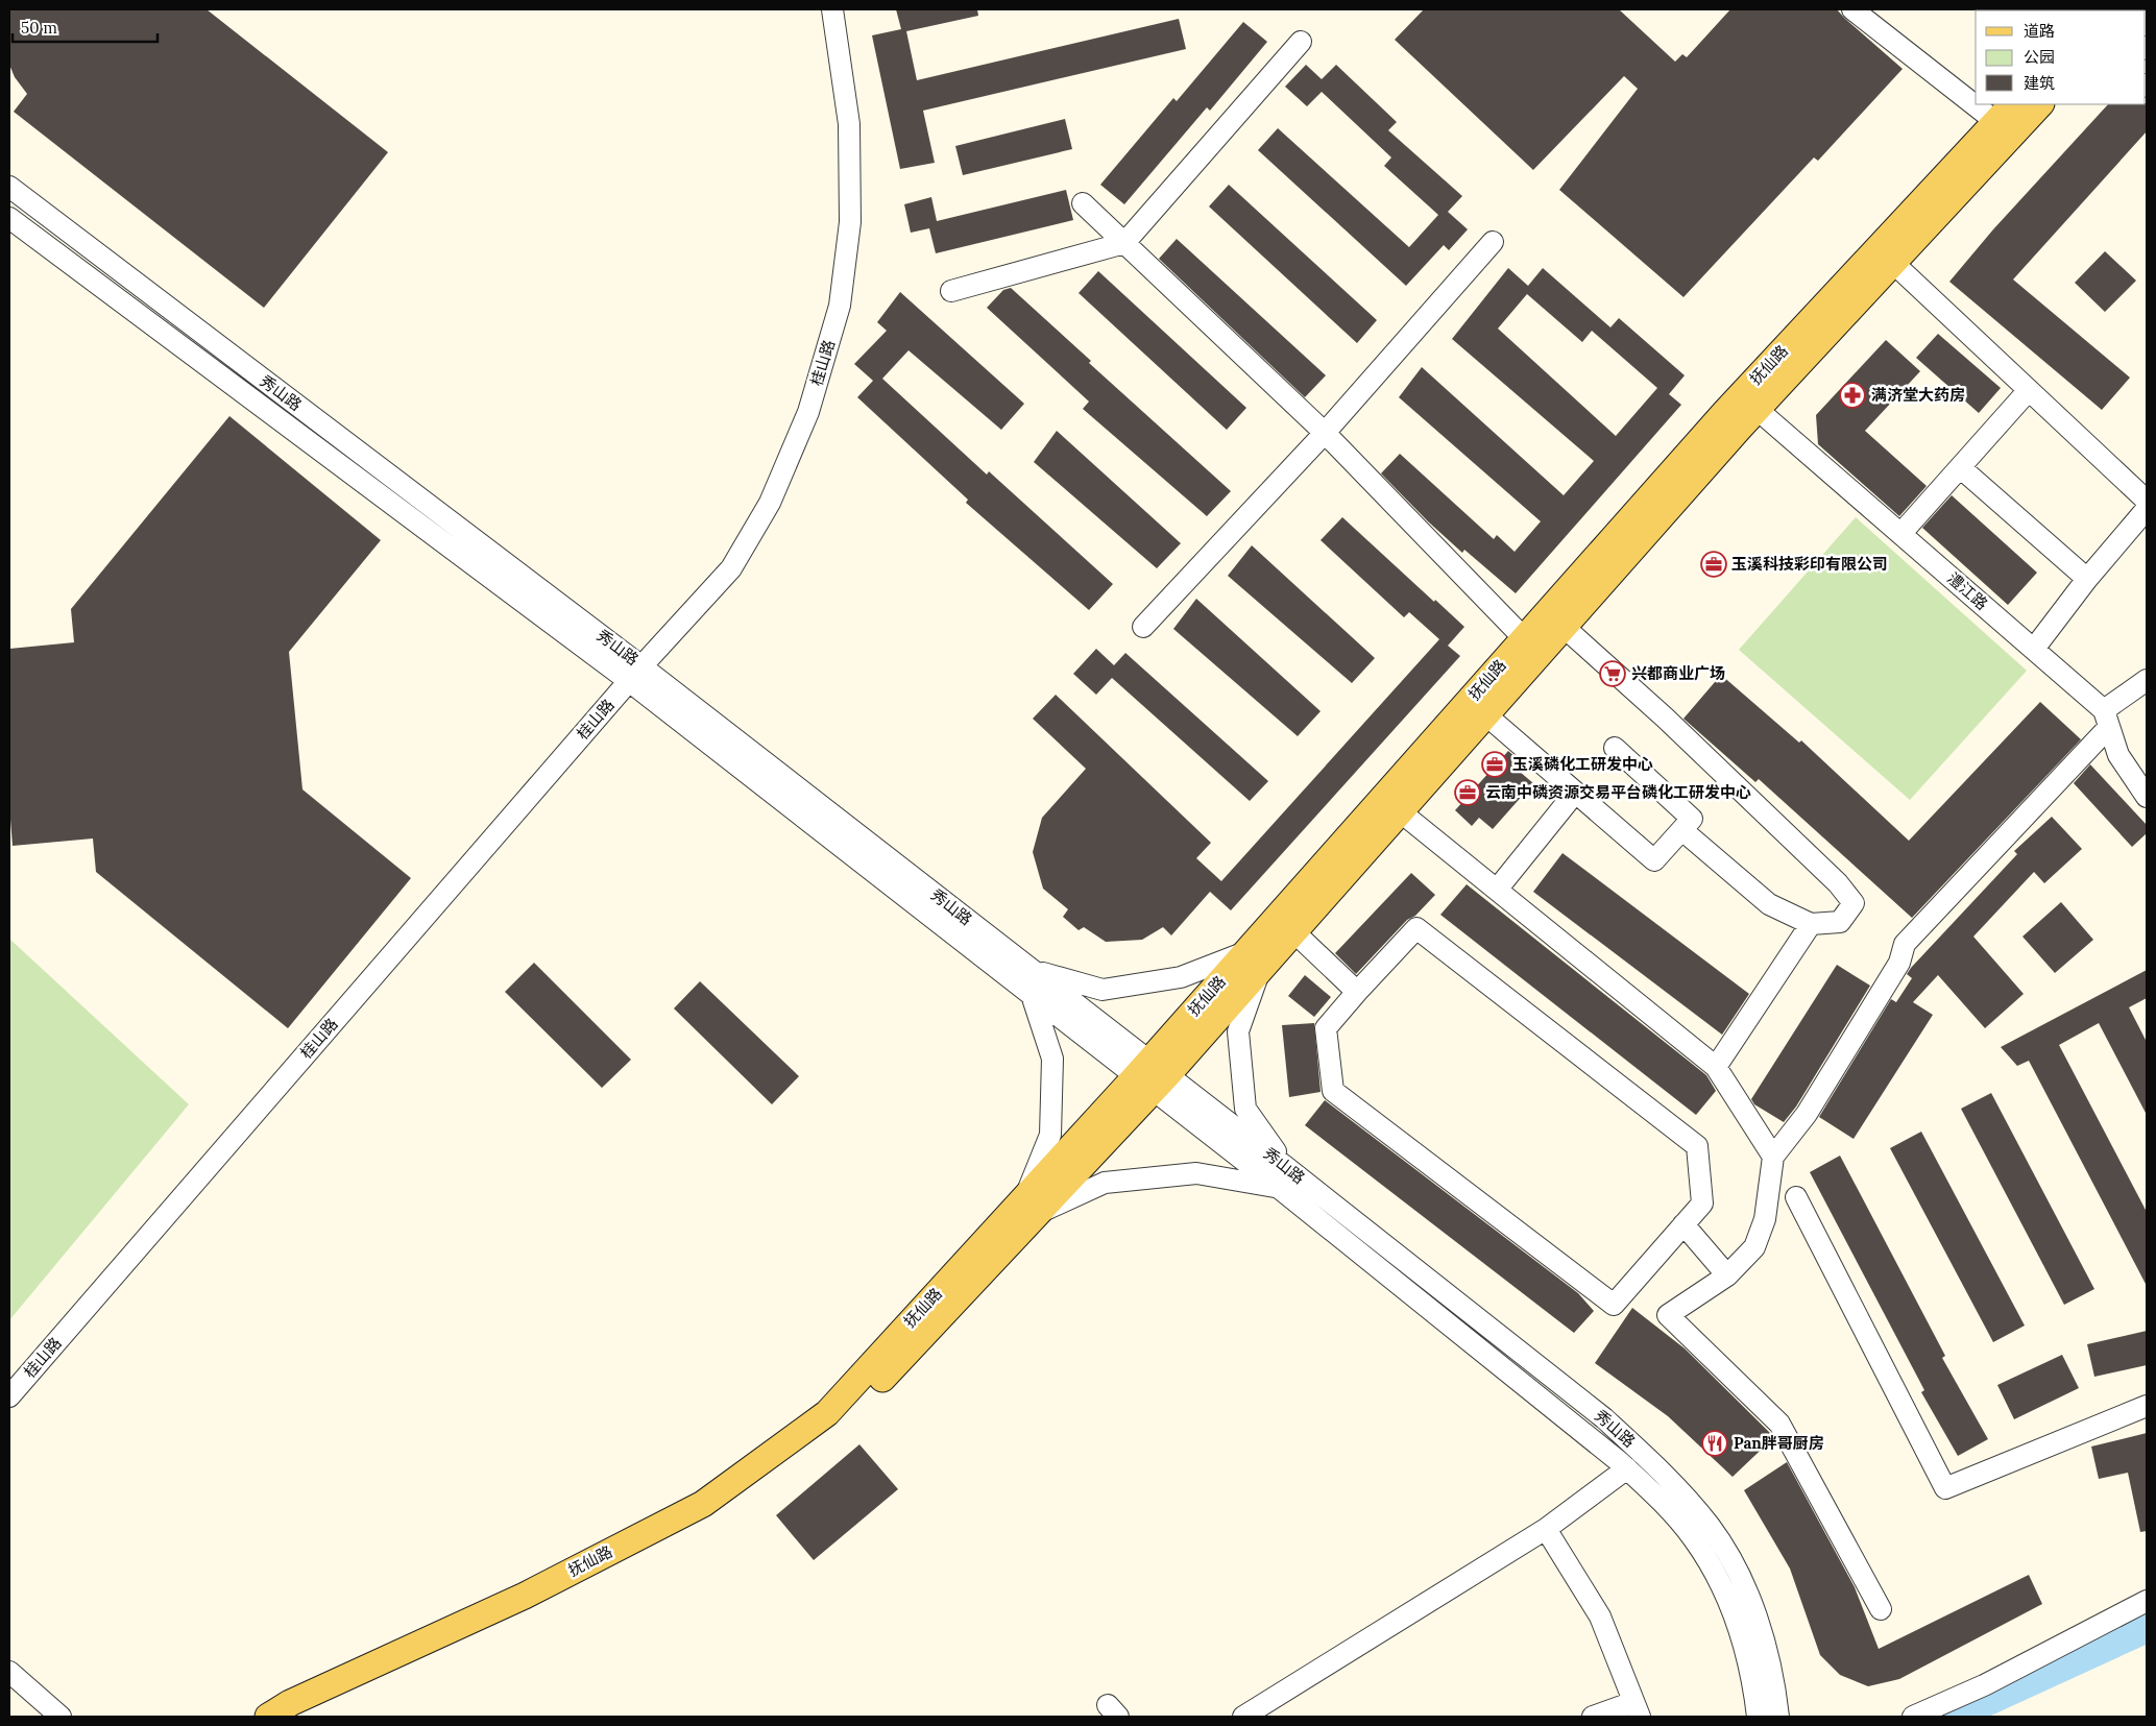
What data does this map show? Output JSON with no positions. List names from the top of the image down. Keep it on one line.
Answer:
{"streets":{"main road":["抚仙路"],"street":["桂山路","秀山路","澧江路"]},"crossings":[["桂山路","秀山路"],["抚仙路","秀山路"],["抚仙路","澧江路"]],"places":{"pharmacy":["满济堂大药房"],"office":["玉溪科技彩印有限公司","玉溪磷化工研发中心","云南中磷资源交易平台磷化工研发中心"],"supermarket":["兴都商业广场"],"restaurant":["Pan胖哥厨房"]},"legend":["道路","公园","建筑"],"scale_bar":"50 m"}
